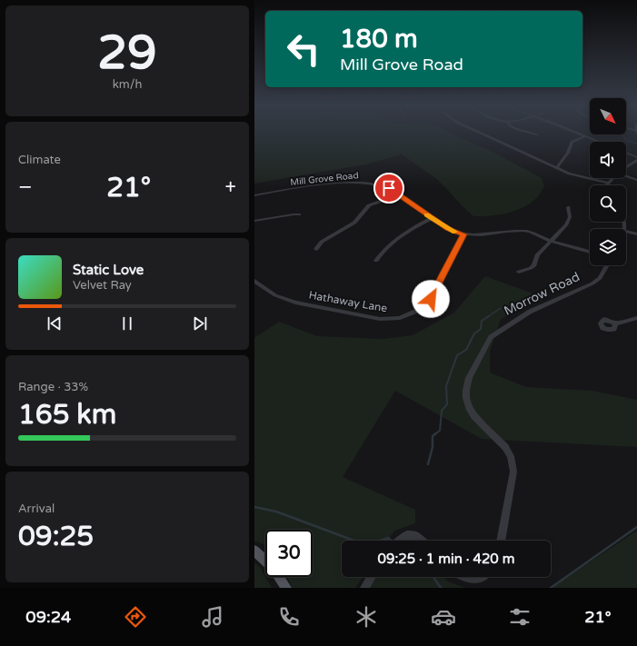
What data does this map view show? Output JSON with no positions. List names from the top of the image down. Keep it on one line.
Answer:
{"streets":{"street":["Mill Grove Road","Morrow Road","Hathaway Lane"]},"crossings":[["Mill Grove Road","Hathaway Lane"]],"north":"bottom right","page":{"tile":[["29","km/h"],"Climate",["Range · 33%","165 km"],["Arrival","09:25"]],"turn":["180 m","Mill Grove Road"],"heat":["−","21°","+"],"song":["Static Love","Velvet Ray"],"limit":"30","trip":"09:25 · 1 min · 420 m","tabs":["09:24","21°"]}}
